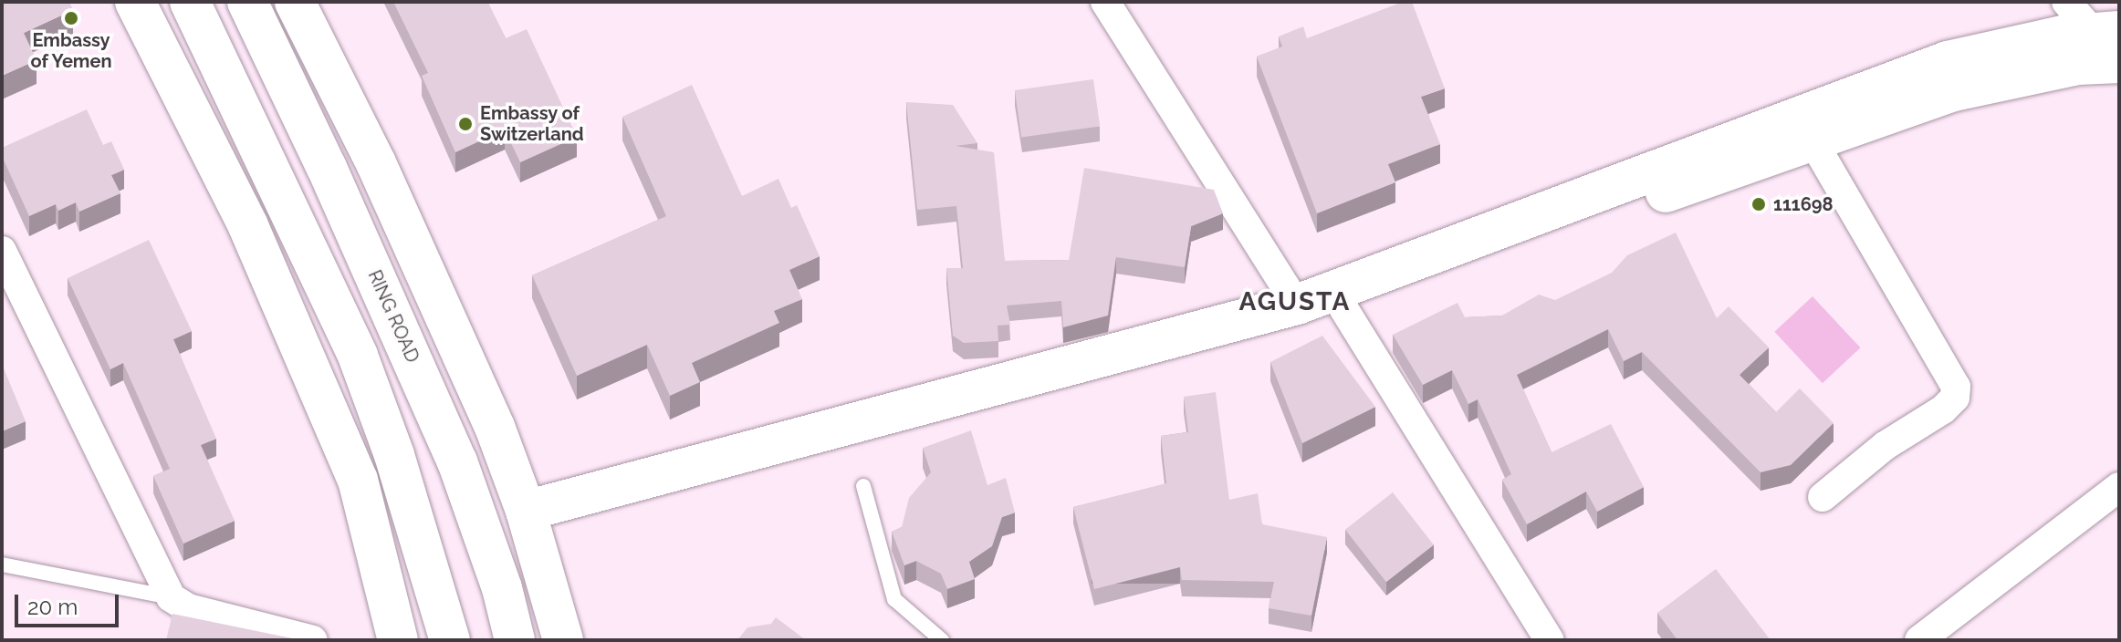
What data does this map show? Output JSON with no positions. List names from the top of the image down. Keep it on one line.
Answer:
{"streets":{"main road":["RING ROAD"]},"districts":["AGUSTA"],"places":["Embassy of Yemen","Embassy of Switzerland","111698"],"scale_bar":"20 m"}
